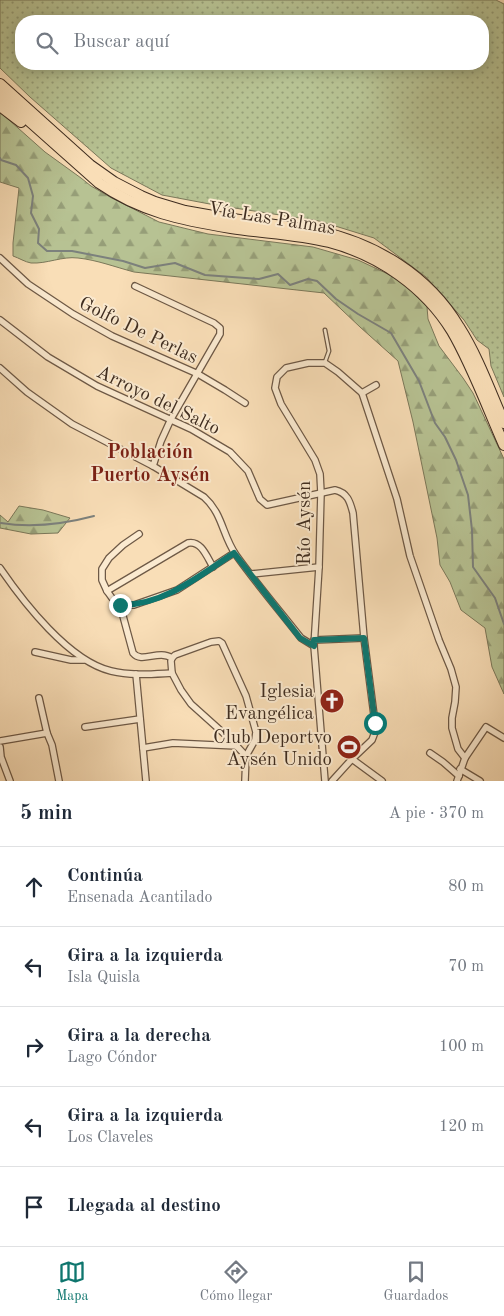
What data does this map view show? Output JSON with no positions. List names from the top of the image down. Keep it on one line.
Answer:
{"streets":{"highway":["Vía Las Palmas"],"street":["Golfo De Perlas","Arroyo del Salto","Río Aysén"]},"crossings":[["Arroyo del Salto","Río Aysén"]],"districts":["Población Puerto Aysén"],"places":{"church":["Iglesia Evangélica"],"sports":["Club Deportvo Aysén Unido"]},"page":{"search":"Buscar aquí","heading":["5 min","A pie · 370 m"],"list":[["Continúa","Ensenada Acantilado","80 m"],["Gira a la izquierda","Isla Quisla","70 m"],["Gira a la derecha","Lago Cóndor","100 m"],["Gira a la izquierda","Los Claveles","120 m"],"Llegada al destino"],"nav":["Mapa","Cómo llegar","Guardados"]}}
